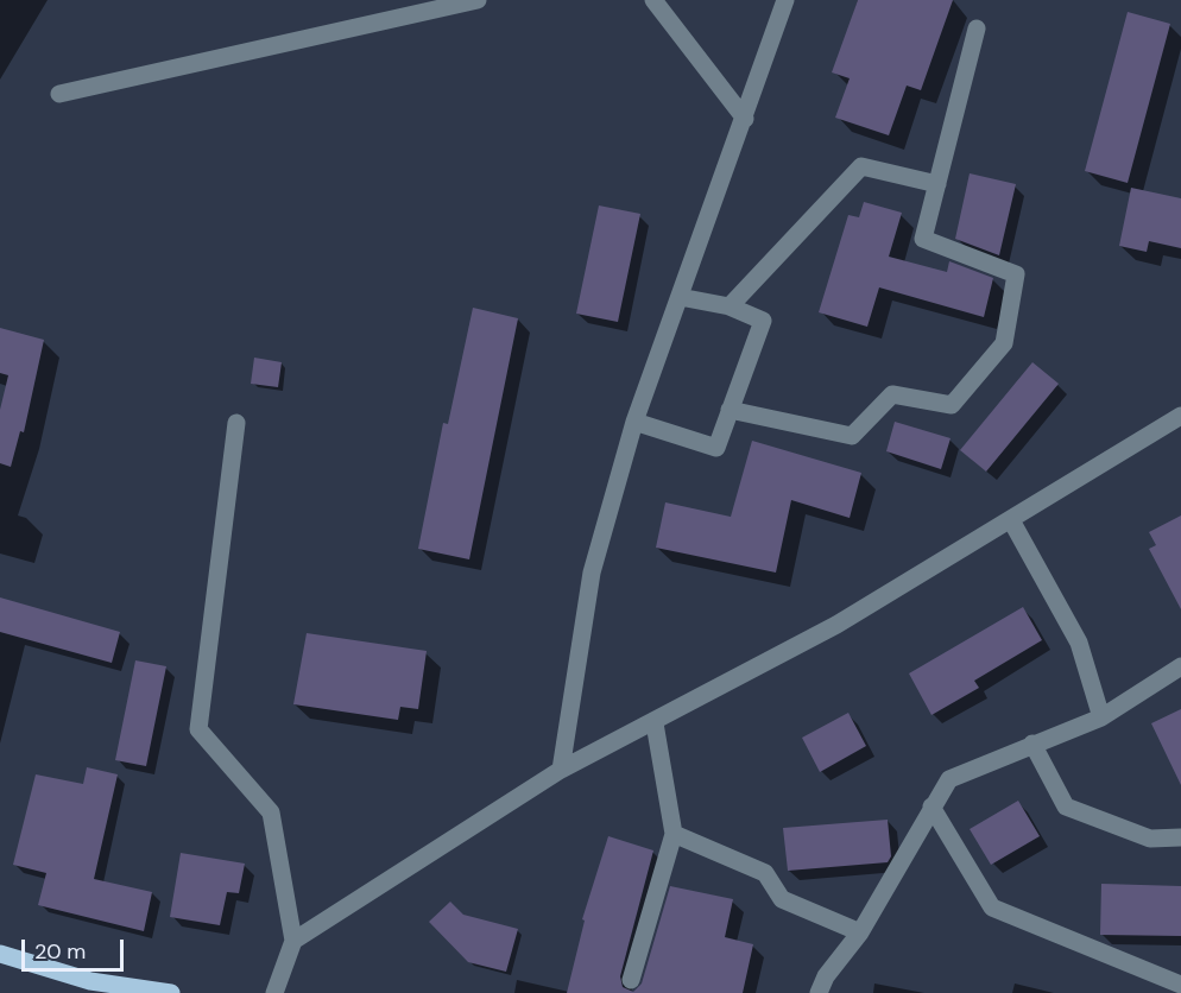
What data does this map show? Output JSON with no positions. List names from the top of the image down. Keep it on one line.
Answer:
{"scale_bar":"20 m"}
